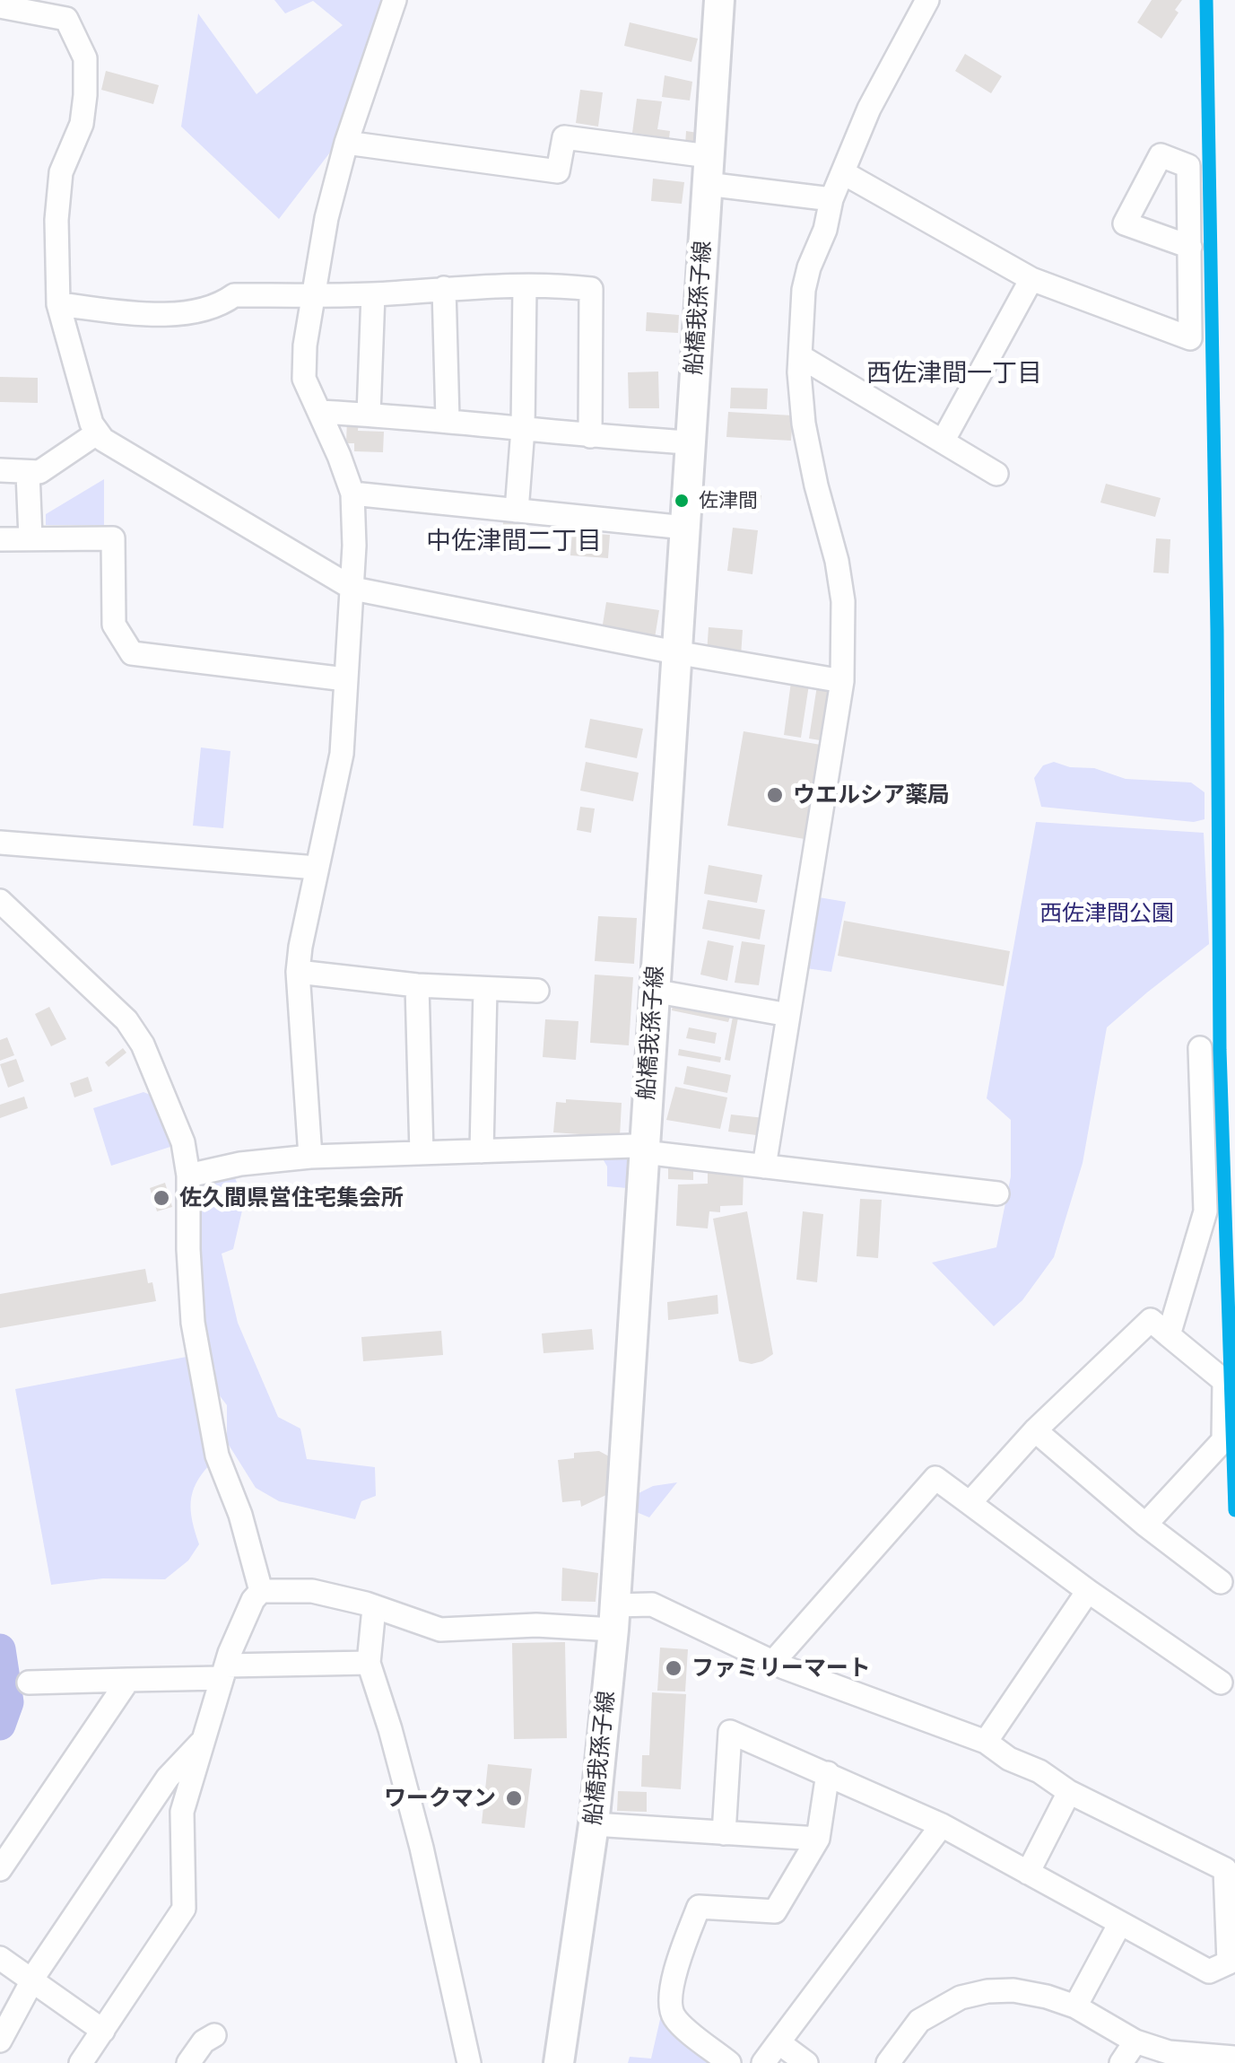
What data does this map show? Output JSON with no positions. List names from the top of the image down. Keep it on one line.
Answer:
{"streets":{"main road":["船橋我孫子線"]},"districts":["西佐津間一丁目","中佐津間二丁目"],"parks":["西佐津間公園"],"places":["佐津間","ウエルシア薬局","佐久間県営住宅集会所","ファミリーマート","ワークマン"]}
